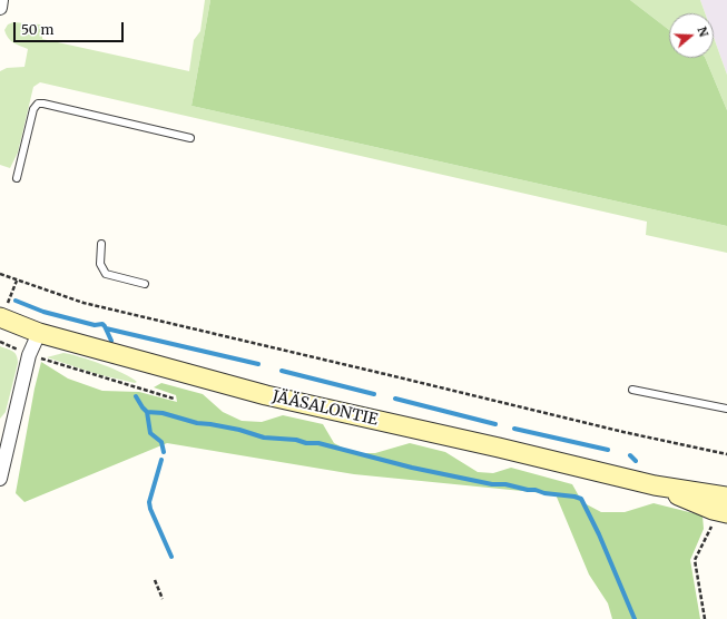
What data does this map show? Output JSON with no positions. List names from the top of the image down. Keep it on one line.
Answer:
{"streets":{"main road":["JÄÄSALONTIE"]},"scale_bar":"50 m","north":"right"}
